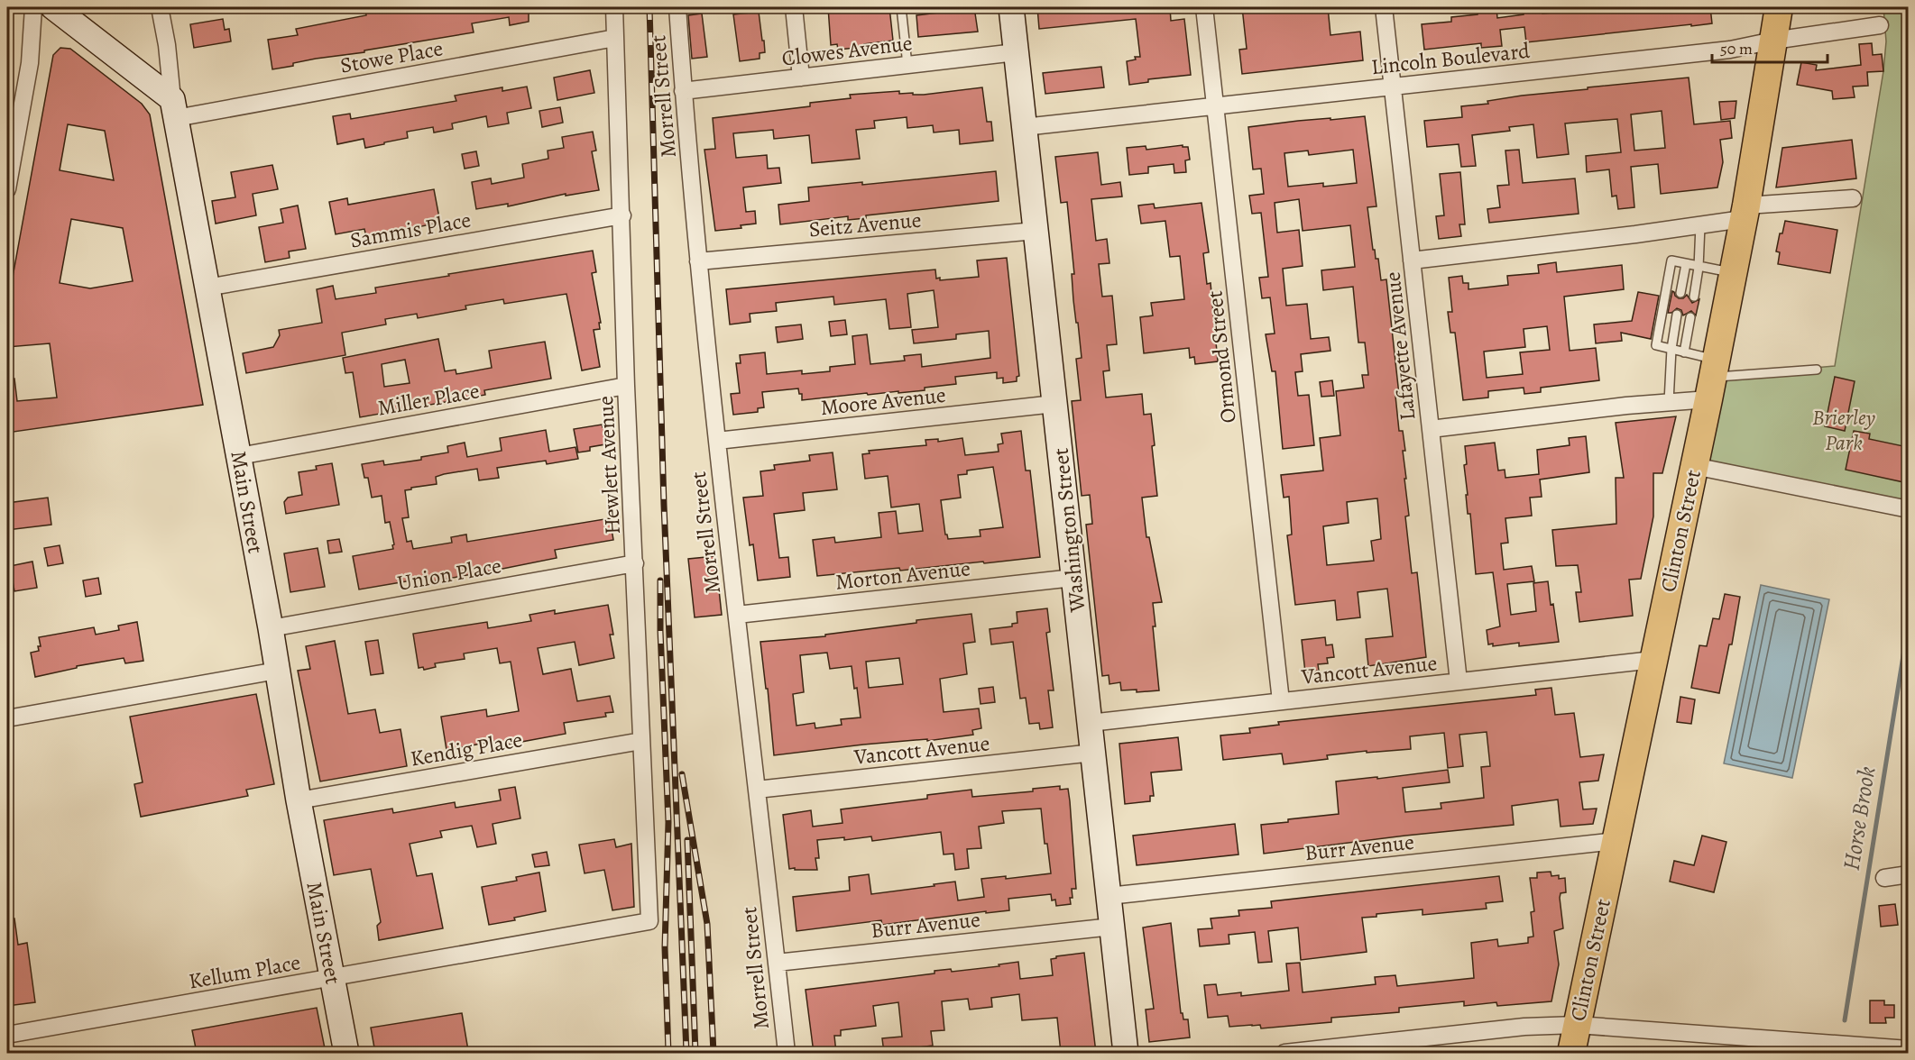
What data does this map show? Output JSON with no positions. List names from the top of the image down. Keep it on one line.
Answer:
{"streets":{"main road":["Clinton Street"],"street":["Clowes Avenue","Stowe Place","Lincoln Boulevard","Morrell Street","Seitz Avenue","Sammis Place","Lafayette Avenue","Ormond Street","Miller Place","Moore Avenue","Hewlett Avenue","Main Street","Washington Street","Union Place","Morton Avenue","Vancott Avenue","Kendig Place","Burr Avenue","Kellum Place"]},"crossings":[["Clowes Avenue","Morrell Street"],["Clowes Avenue","Washington Street"],["Stowe Place","Hewlett Avenue"],["Stowe Place","Main Street"],["Lincoln Boulevard","Lafayette Avenue"],["Lincoln Boulevard","Ormond Street"],["Lincoln Boulevard","Washington Street"],["Lincoln Boulevard","Clinton Street"],["Morrell Street","Seitz Avenue"],["Morrell Street","Moore Avenue"],["Morrell Street","Morton Avenue"],["Morrell Street","Vancott Avenue"],["Morrell Street","Burr Avenue"],["Seitz Avenue","Washington Street"],["Sammis Place","Hewlett Avenue"],["Sammis Place","Main Street"],["Lafayette Avenue","Vancott Avenue"],["Ormond Street","Vancott Avenue"],["Miller Place","Hewlett Avenue"],["Miller Place","Main Street"],["Moore Avenue","Washington Street"],["Hewlett Avenue","Union Place"],["Hewlett Avenue","Kendig Place"],["Hewlett Avenue","Kellum Place"],["Main Street","Union Place"],["Main Street","Kendig Place"],["Main Street","Kellum Place"],["Washington Street","Morton Avenue"],["Washington Street","Vancott Avenue"],["Washington Street","Burr Avenue"],["Clinton Street","Vancott Avenue"],["Clinton Street","Burr Avenue"]],"water":["Horse Brook"],"parks":["Brierley Park"],"scale_bar":"50 m"}
